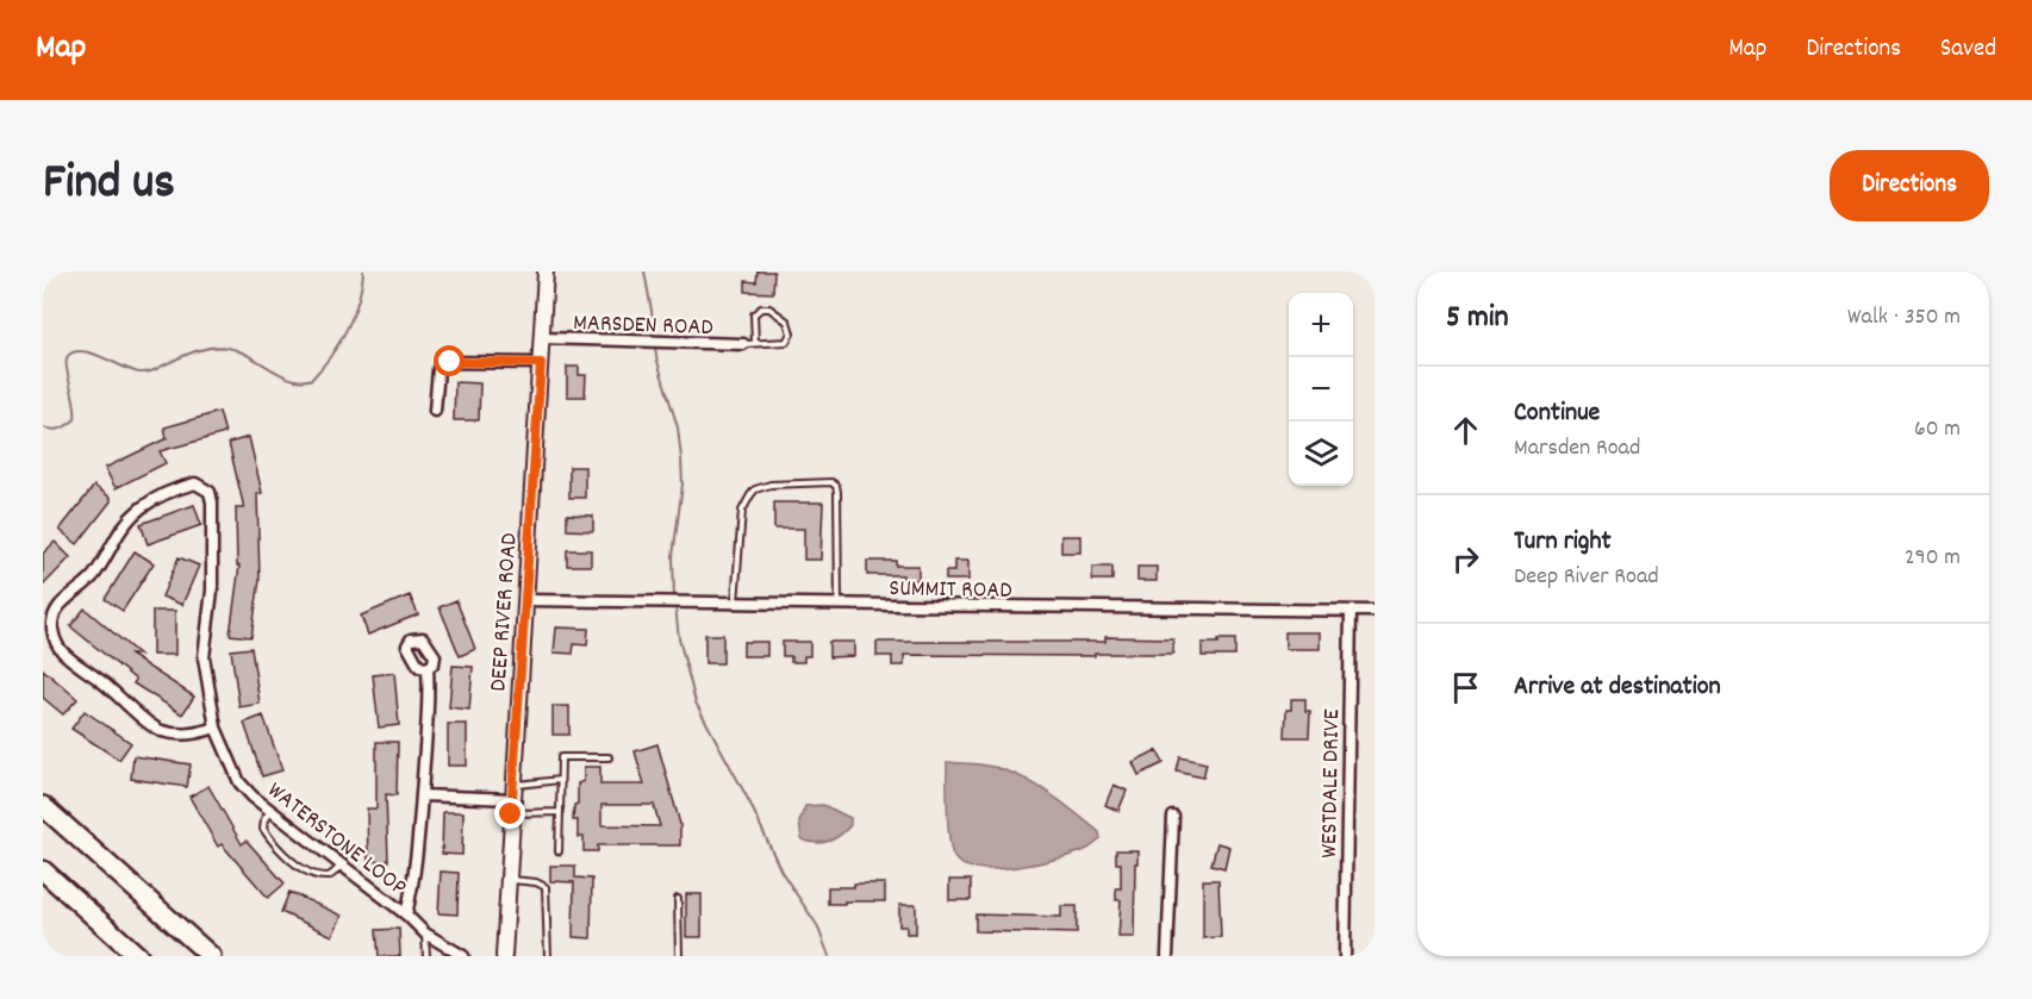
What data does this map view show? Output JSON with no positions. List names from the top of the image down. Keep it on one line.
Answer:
{"streets":{"street":["MARSDEN ROAD","SUMMIT ROAD","DEEP RIVER ROAD","WESTDALE DRIVE","WATERSTONE LOOP"]},"crossings":[["MARSDEN ROAD","DEEP RIVER ROAD"],["SUMMIT ROAD","DEEP RIVER ROAD"],["SUMMIT ROAD","WESTDALE DRIVE"]],"page":{"header":"Map","nav":["Map","Directions","Saved"],"title":"Find us","buttons":"Directions","heading":["5 min","Walk · 350 m"],"map_buttons":["+","−"],"list":[["Continue","Marsden Road","60 m"],["Turn right","Deep River Road","290 m"],"Arrive at destination"]}}
